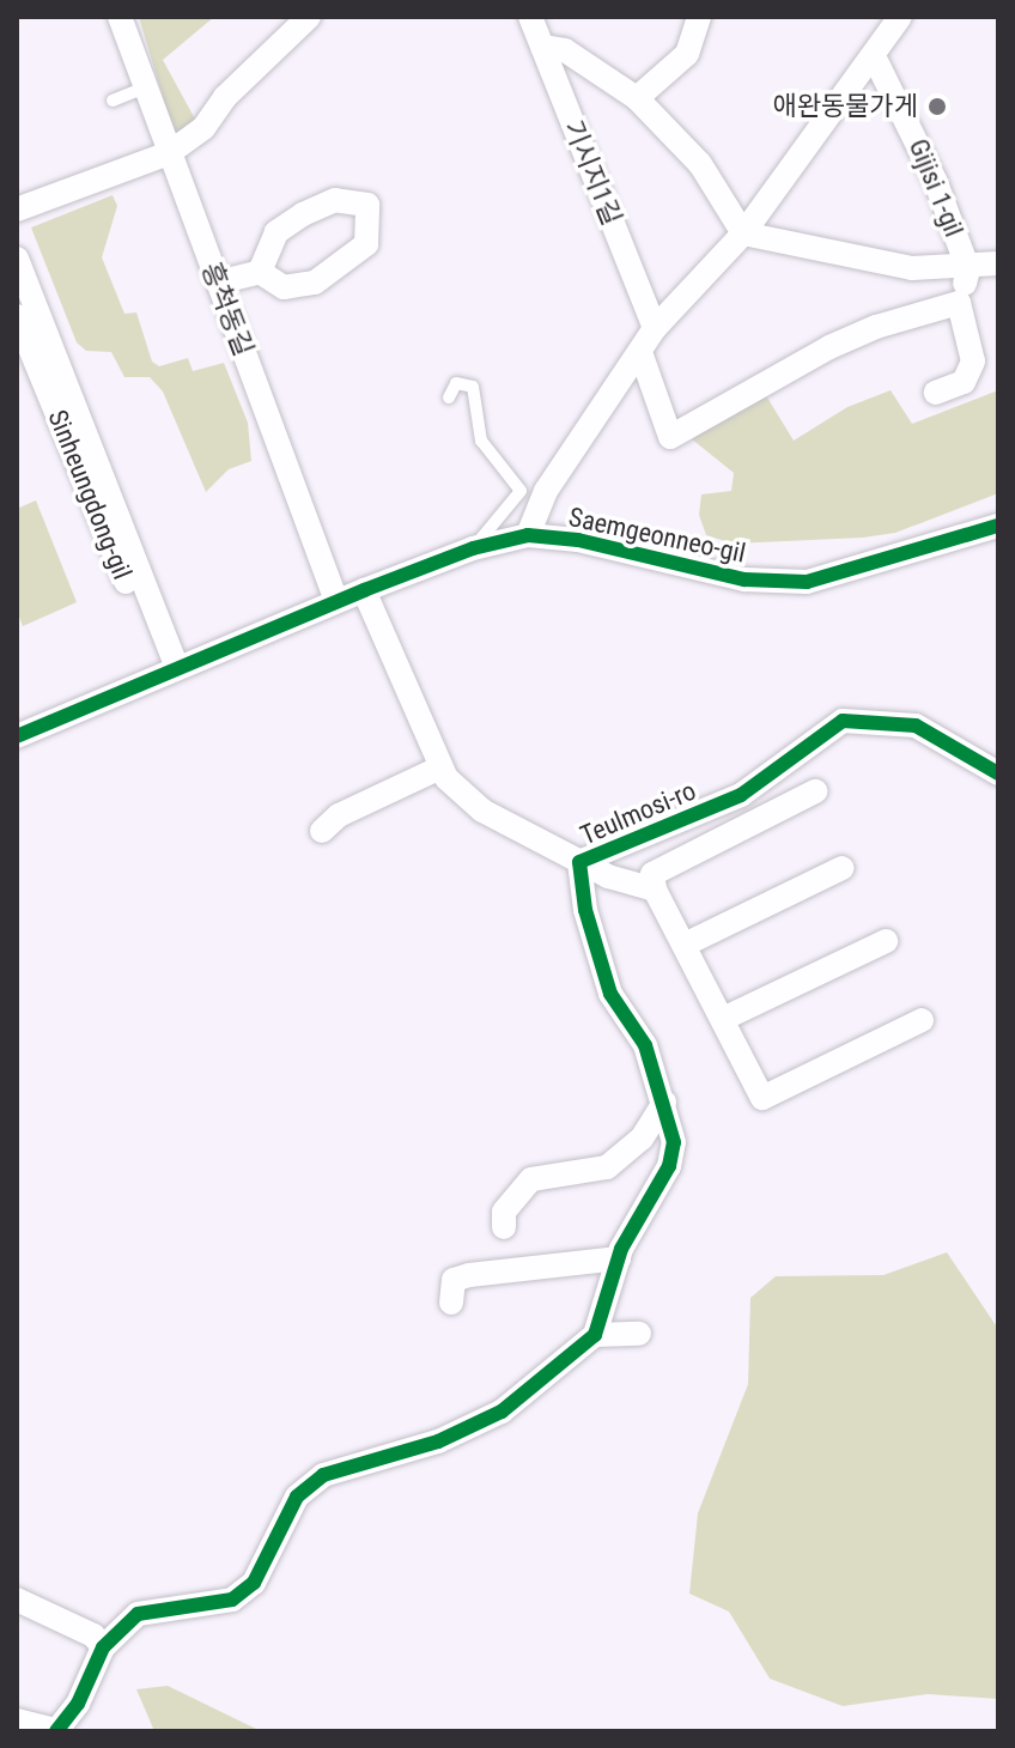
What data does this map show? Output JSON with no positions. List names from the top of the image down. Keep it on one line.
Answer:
{"streets":{"street":["기시지1길","Gijisi 1-gil","흥척동길","Sinheungdong-gil","Saemgeonneo-gil","Teulmosi-ro"]},"places":["애완동물가게"]}
